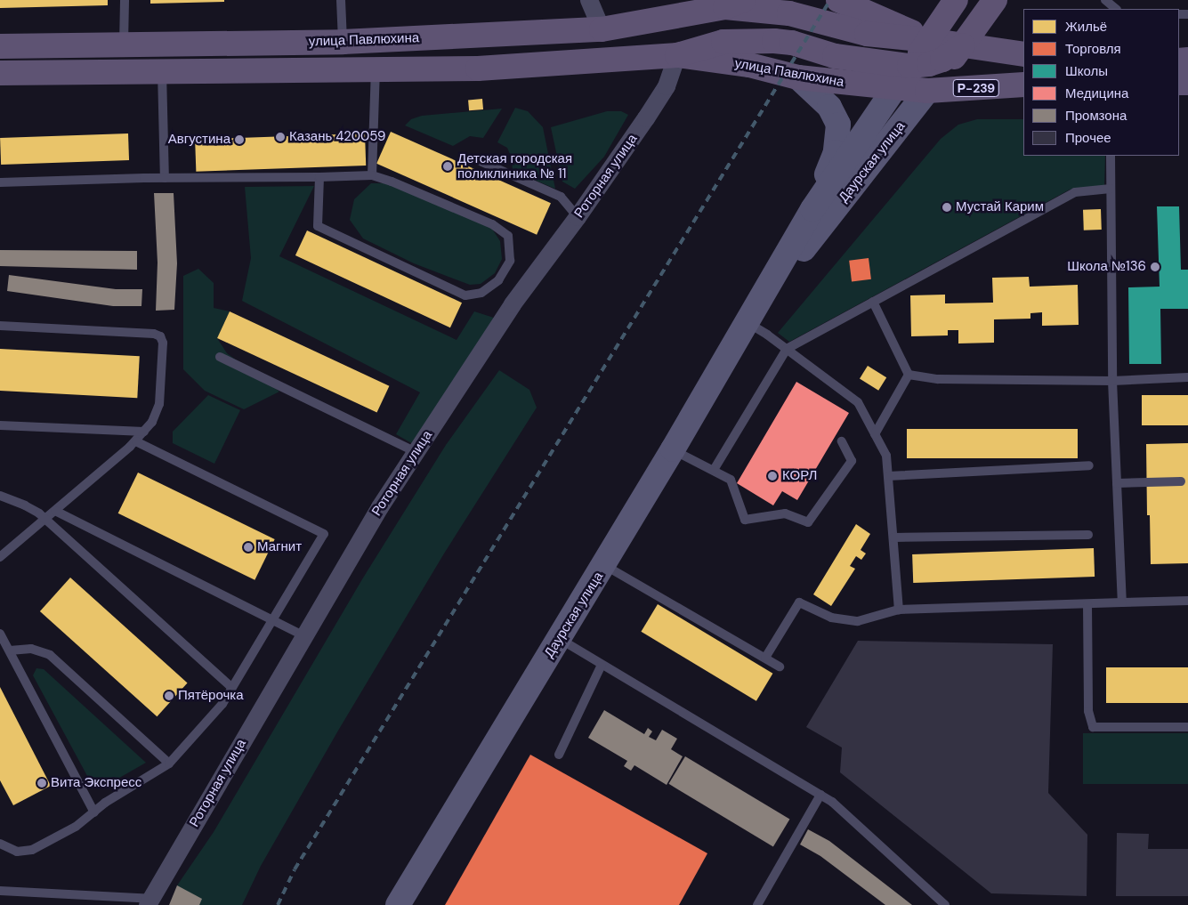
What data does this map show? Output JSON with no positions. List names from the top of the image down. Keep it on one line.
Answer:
{"streets":{"main road":["улица Павлюхина","Р-239","Даурская улица"],"street":["Роторная улица"]},"crossings":[["улица Павлюхина","Р-239"],["улица Павлюхина","Даурская улица"],["улица Павлюхина","Роторная улица"],["Р-239","Даурская улица"]],"places":["Казань 420059","Августина","Детская городская поликлиника № 11","Мустай Карим","Школа №136","КОРЛ","Магнит","Пятёрочка","Вита Экспресс"],"legend":["Жильё","Торговля","Школы","Медицина","Промзона","Прочее"]}
